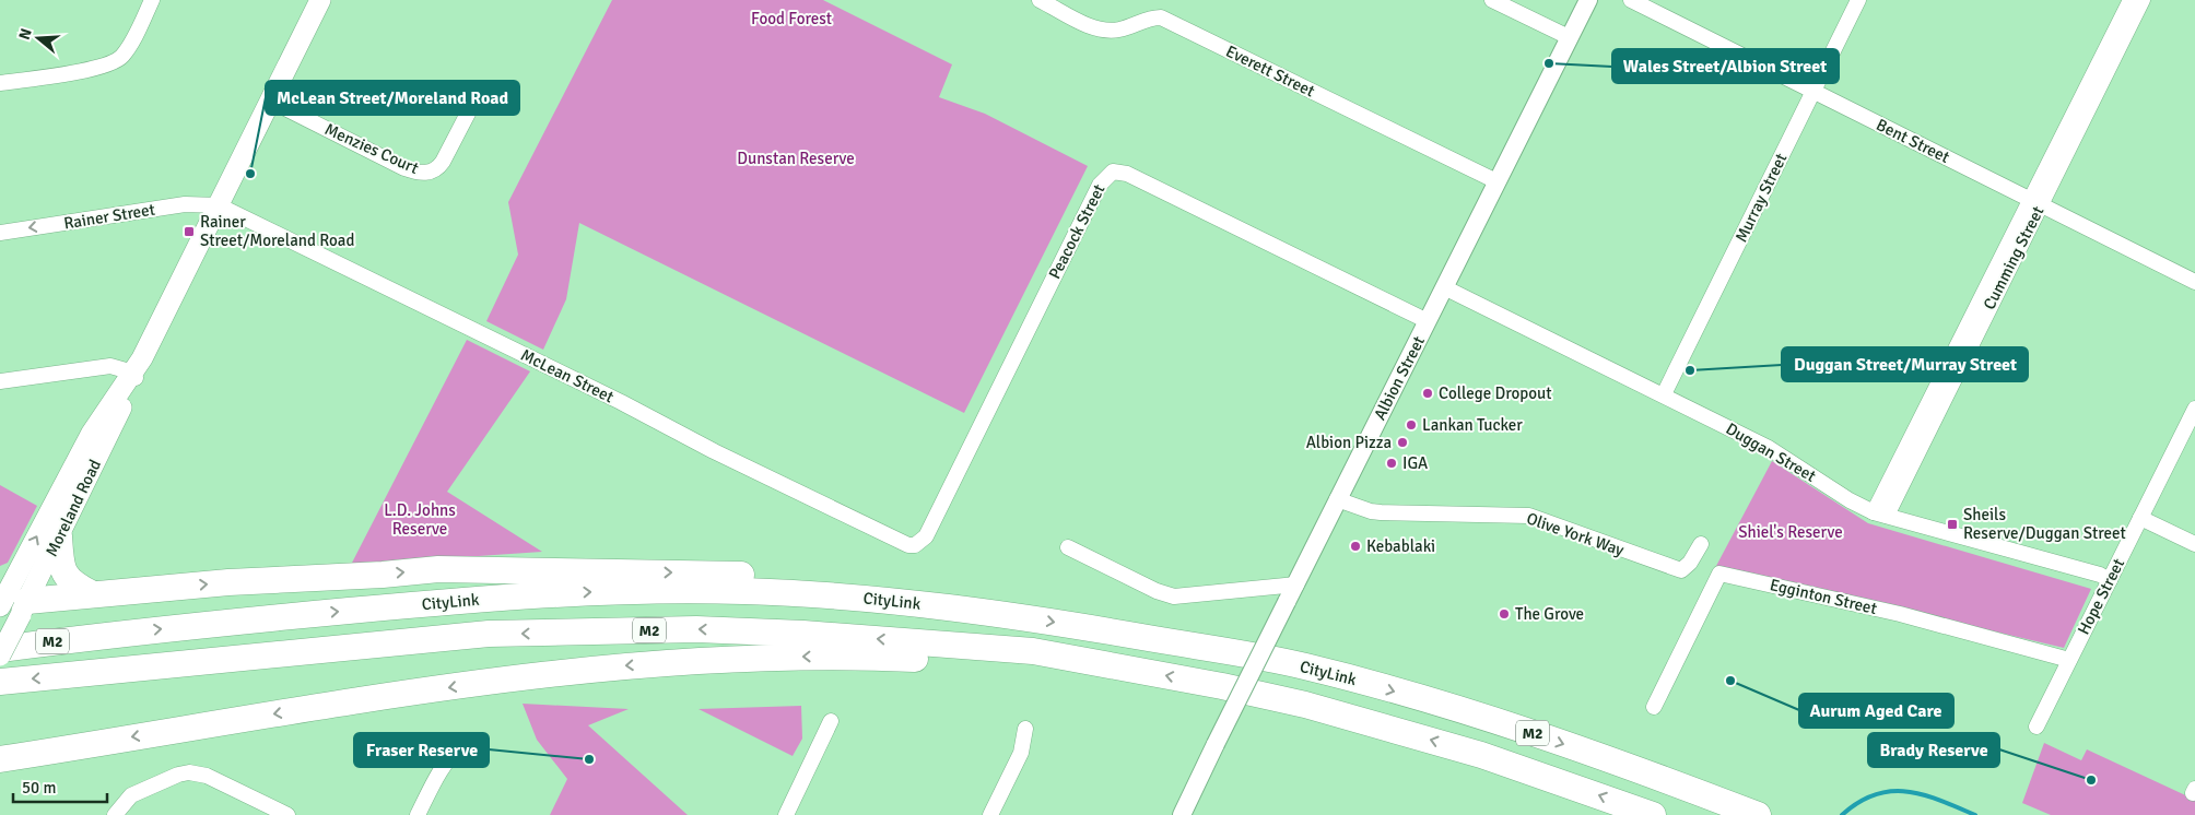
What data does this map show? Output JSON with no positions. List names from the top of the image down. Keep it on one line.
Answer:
{"streets":{"highway":["CityLink","M2"],"main road":["Moreland Road"],"street":["Everett Street","Bent Street","Menzies Court","Murray Street","Rainer Street","Peacock Street","Cumming Street","McLean Street","Albion Street","Duggan Street","Olive York Way","Egginton Street","Hope Street"]},"crossings":[["Everett Street","Albion Street"],["Bent Street","Murray Street"],["Bent Street","Cumming Street"],["Menzies Court","Moreland Road"],["Murray Street","Duggan Street"],["Rainer Street","McLean Street"],["Rainer Street","Moreland Road"],["Peacock Street","McLean Street"],["Peacock Street","Albion Street"],["Cumming Street","Duggan Street"],["McLean Street","Moreland Road"],["Albion Street","Duggan Street"],["Albion Street","Olive York Way"],["Duggan Street","Hope Street"],["Egginton Street","Hope Street"]],"one_way":["Rainer Street"],"parks":["Food Forest","Dunstan Reserve","L.D. Johns Reserve","Shiel's Reserve"],"places":{"other":["Wales Street/Albion Street","McLean Street/Moreland Road","Duggan Street/Murray Street","College Dropout","Lankan Tucker","Albion Pizza","IGA","Kebablaki","The Grove","Aurum Aged Care","Fraser Reserve","Brady Reserve"],"transit":["Rainer Street/Moreland Road","Sheils Reserve/Duggan Street"]},"scale_bar":"50 m","north":"left"}
